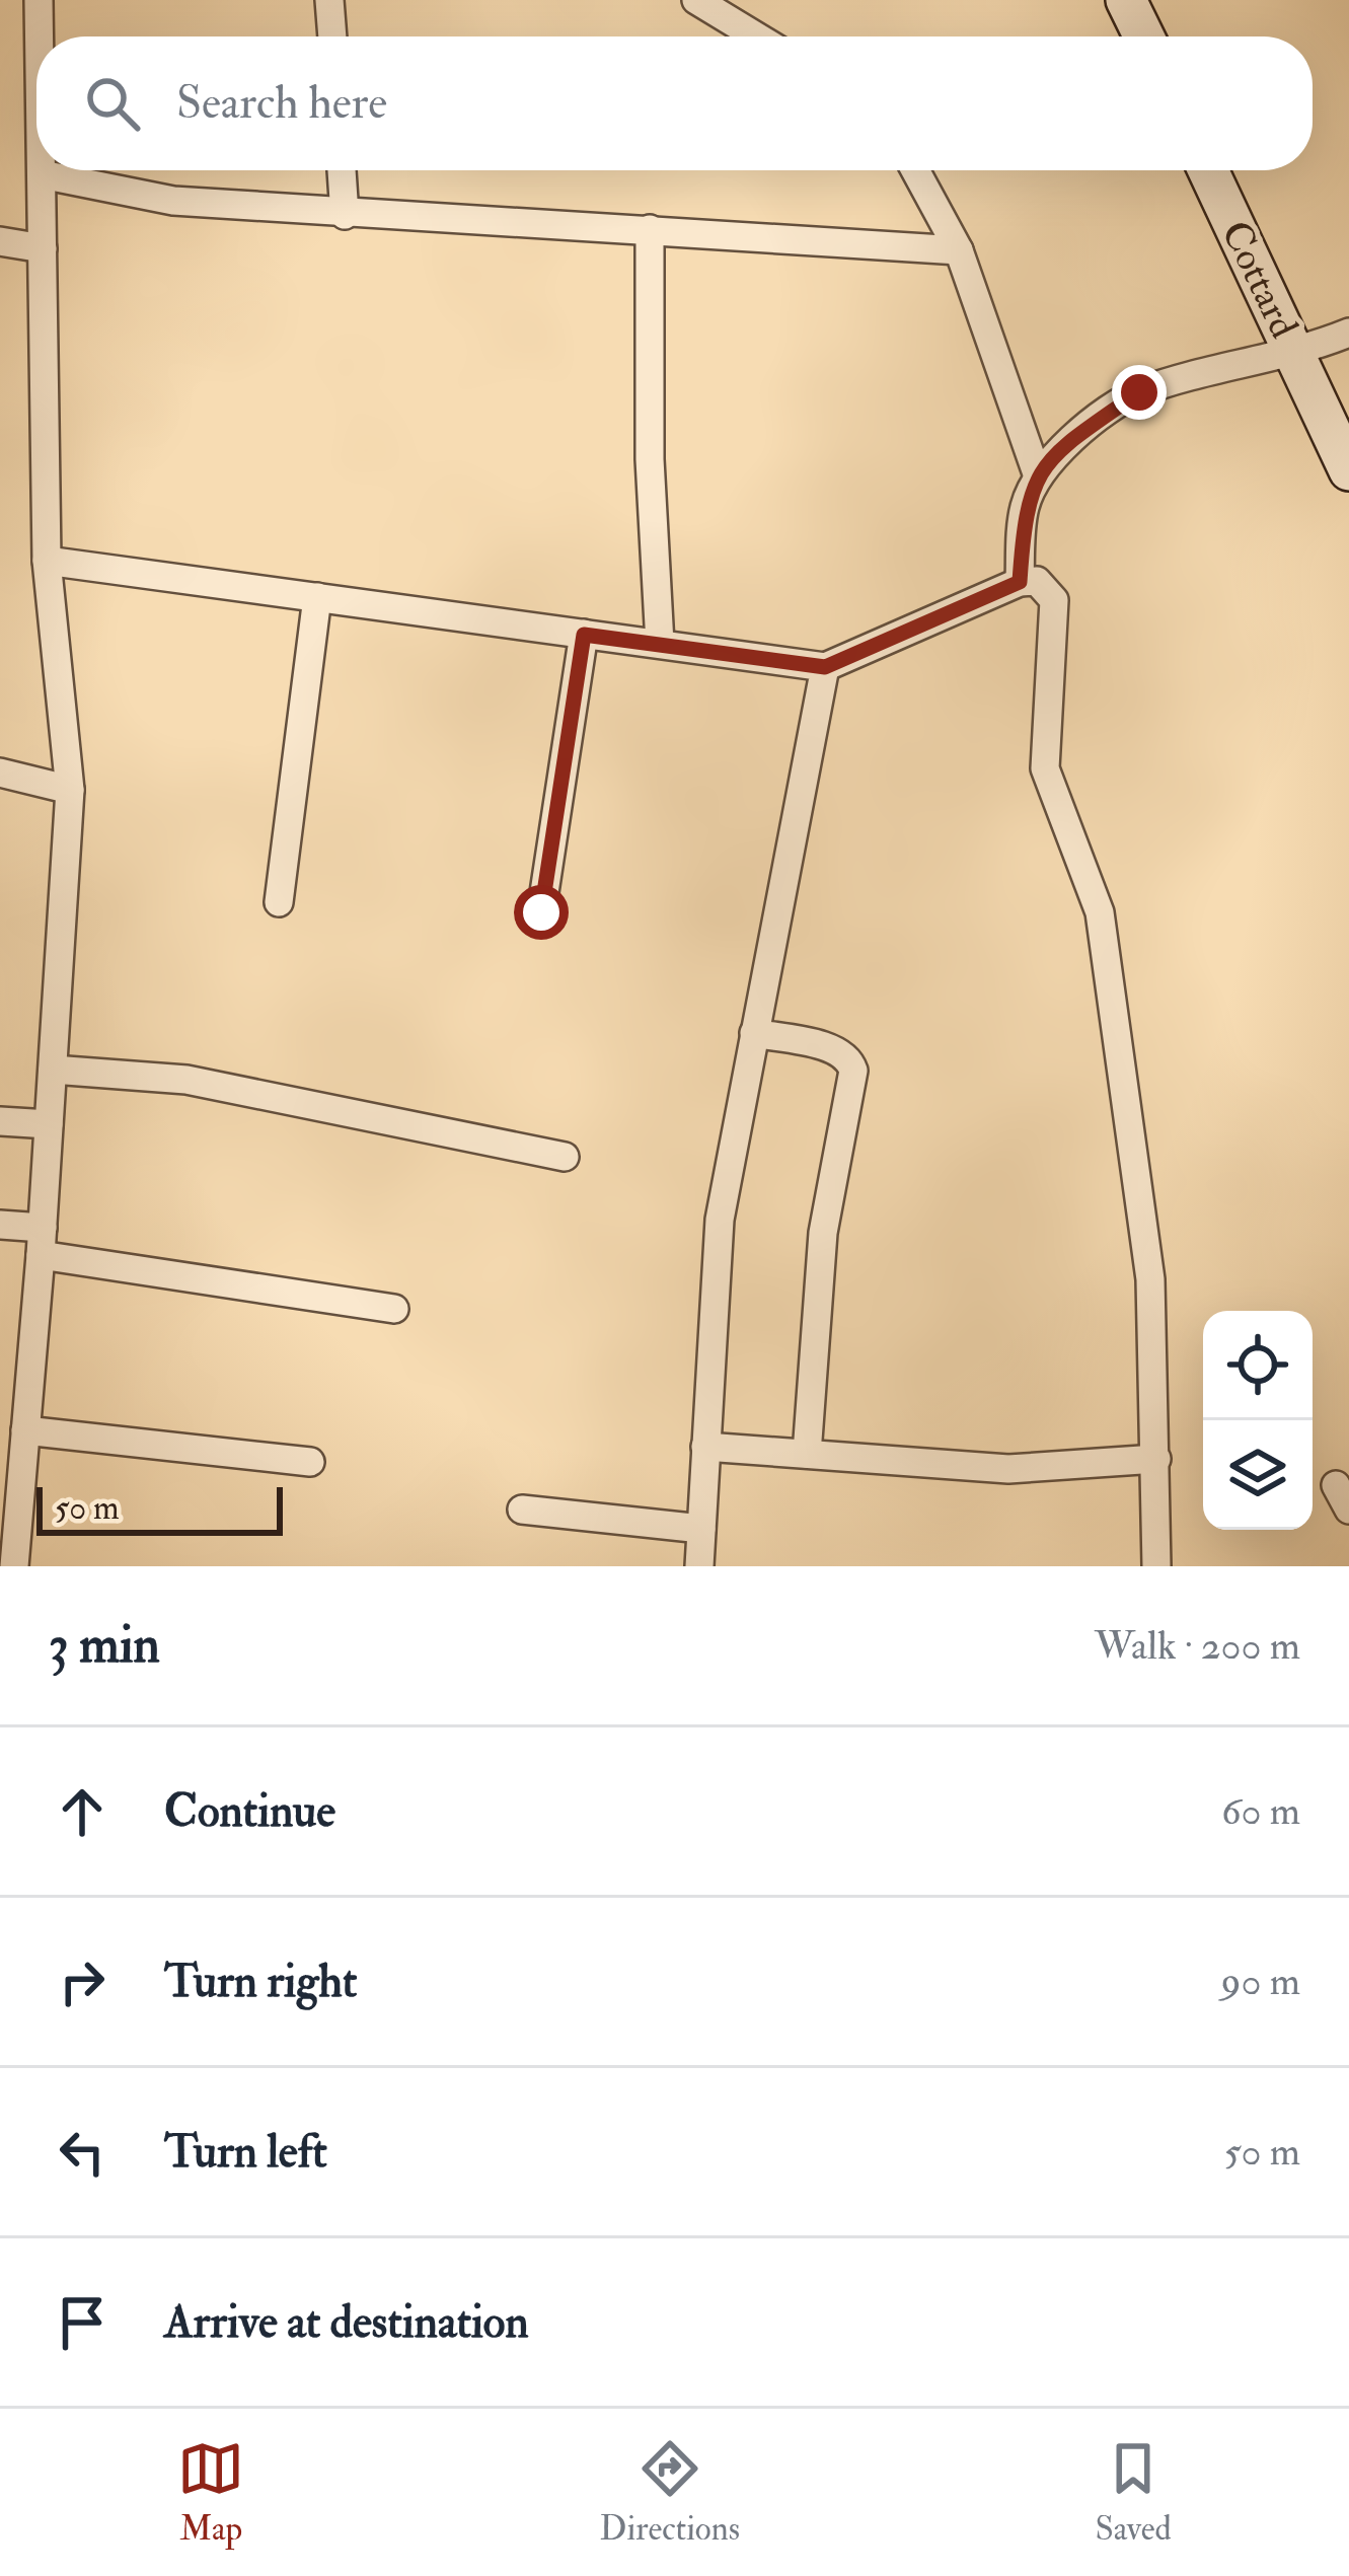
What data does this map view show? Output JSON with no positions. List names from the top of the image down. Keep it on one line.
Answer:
{"streets":{"street":["Cottard"]},"scale_bar":"50 m","page":{"search":"Search here","scale":"50 m","heading":["3 min","Walk · 200 m"],"list":[["Continue","60 m"],["Turn right","90 m"],["Turn left","50 m"],"Arrive at destination"],"nav":["Map","Directions","Saved"]}}
